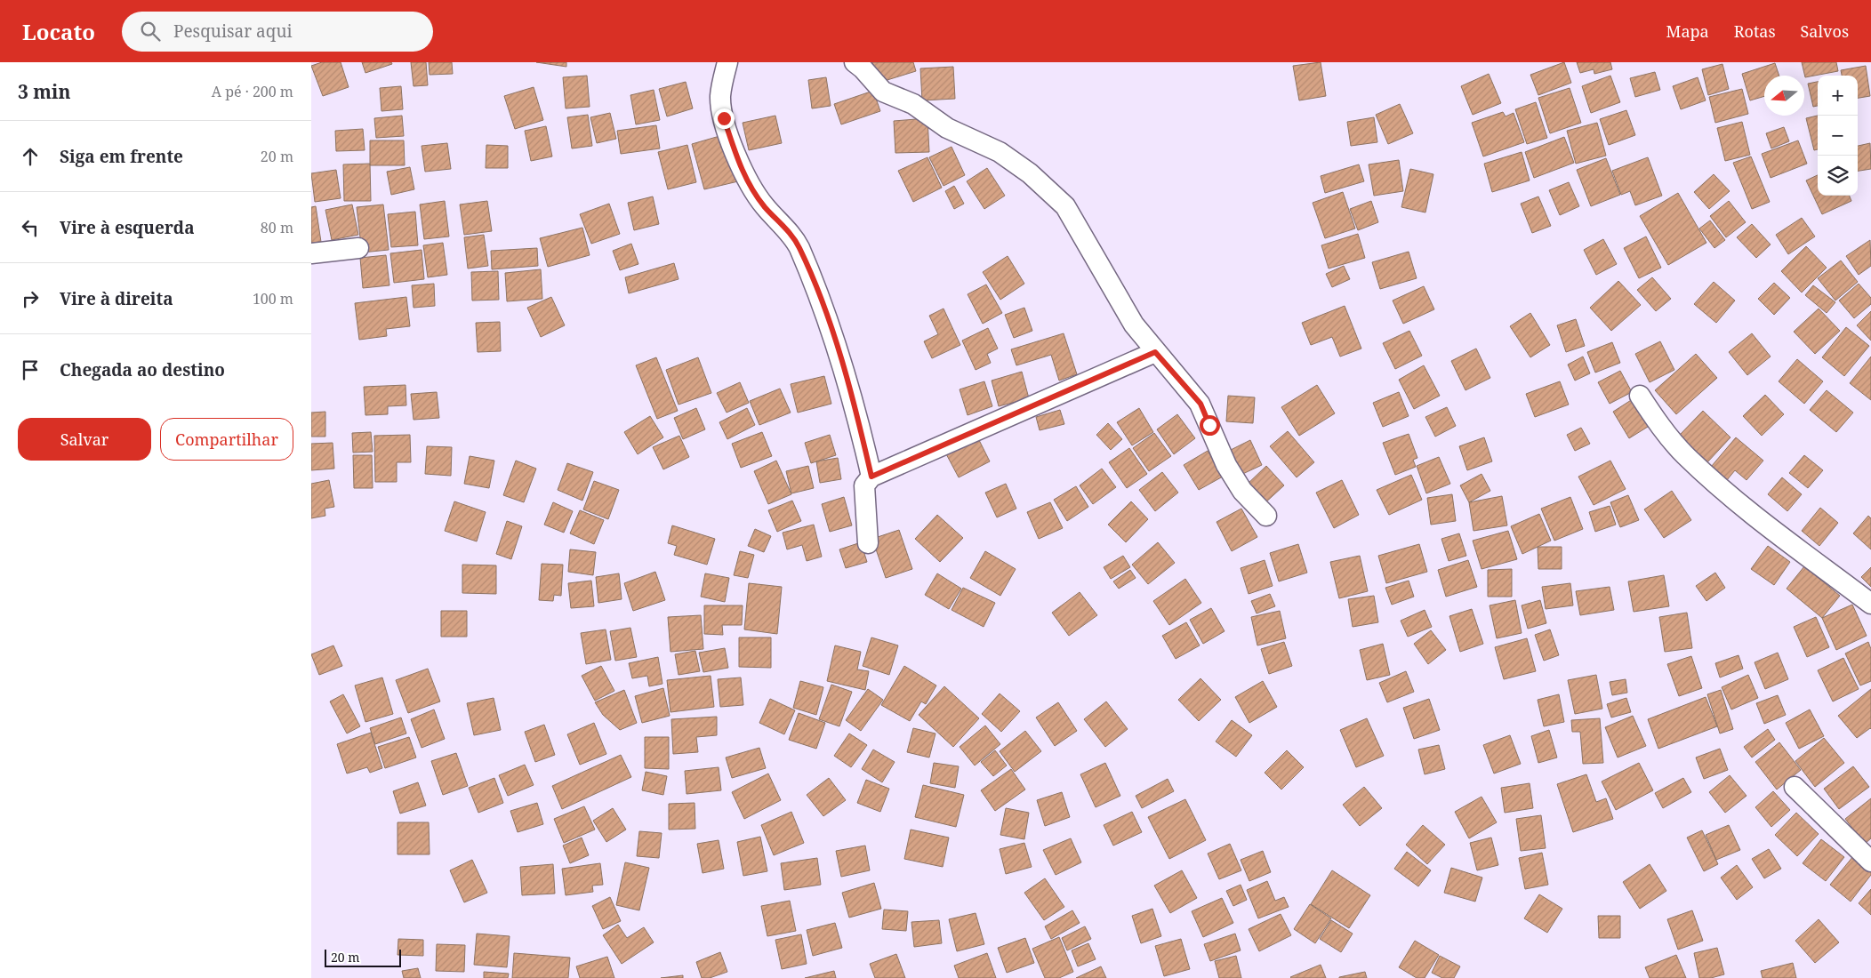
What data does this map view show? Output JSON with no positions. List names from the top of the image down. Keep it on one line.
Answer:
{"scale_bar":"20 m","north":"left","page":{"header":"Locato","search":"Pesquisar aqui","nav":["Mapa","Rotas","Salvos"],"heading":["3 min","A pé · 200 m"],"map_buttons":["+","−"],"list":[["Siga em frente","20 m"],["Vire à esquerda","80 m"],["Vire à direita","100 m"],"Chegada ao destino"],"buttons":["Salvar","Compartilhar"],"scale":"20 m"}}
